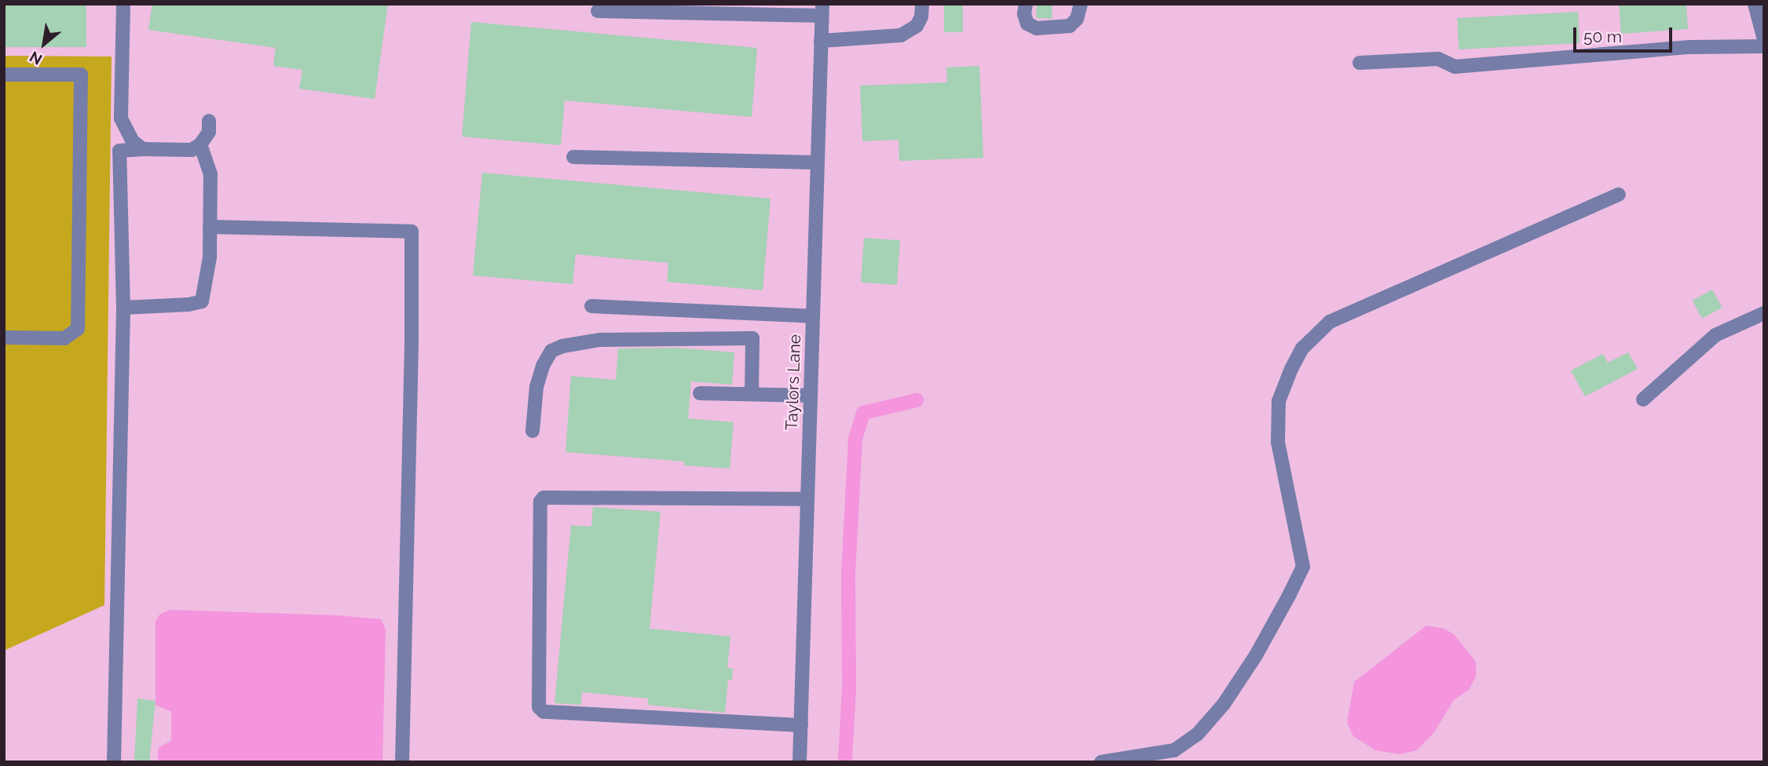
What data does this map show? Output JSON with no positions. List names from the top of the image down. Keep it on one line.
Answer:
{"streets":{"street":["Taylors Lane"]},"scale_bar":"50 m","north":"bottom left"}
